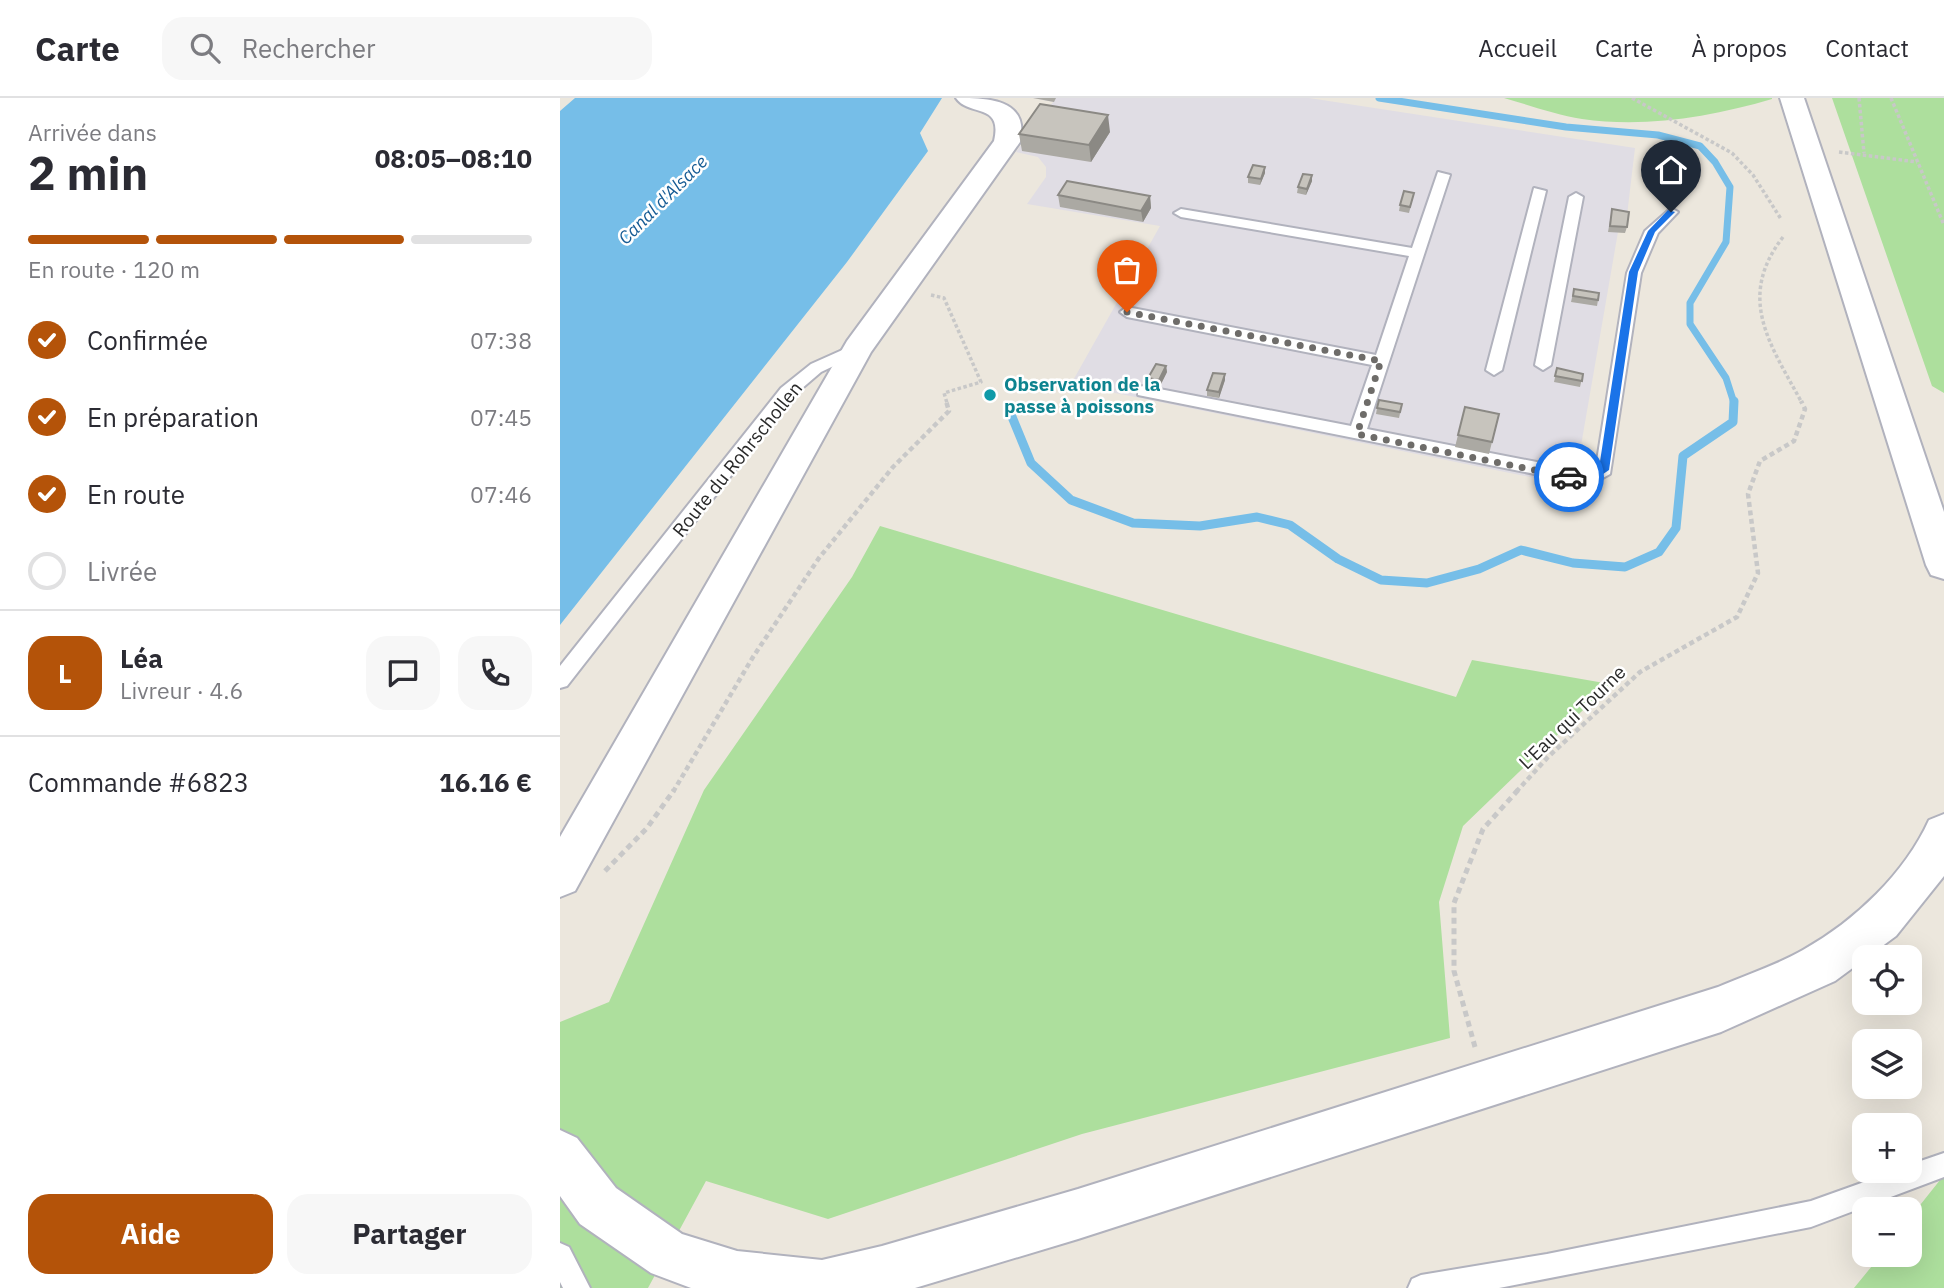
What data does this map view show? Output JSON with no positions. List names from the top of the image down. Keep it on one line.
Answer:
{"streets":{"street":["Route du Rohrschollen"],"path":["L'Eau qui Tourne"]},"water":["Canal d'Alsace"],"places":["Observation de la passe à poissons"],"page":{"header":"Carte","search":"Rechercher","nav":["Accueil","Carte","À propos","Contact"],"heading":["2 min","Arrivée dans","08:05–08:10"],"panel":["Léa","Livreur · 4.6","Commande #6823","16.16 €"],"bar":"En route · 120 m","list":[["Confirmée","07:38"],["En préparation","07:45"],["En route","07:46"],"Livrée"],"round":"L","map_buttons":["+","−"],"buttons":["Aide","Partager"]}}
